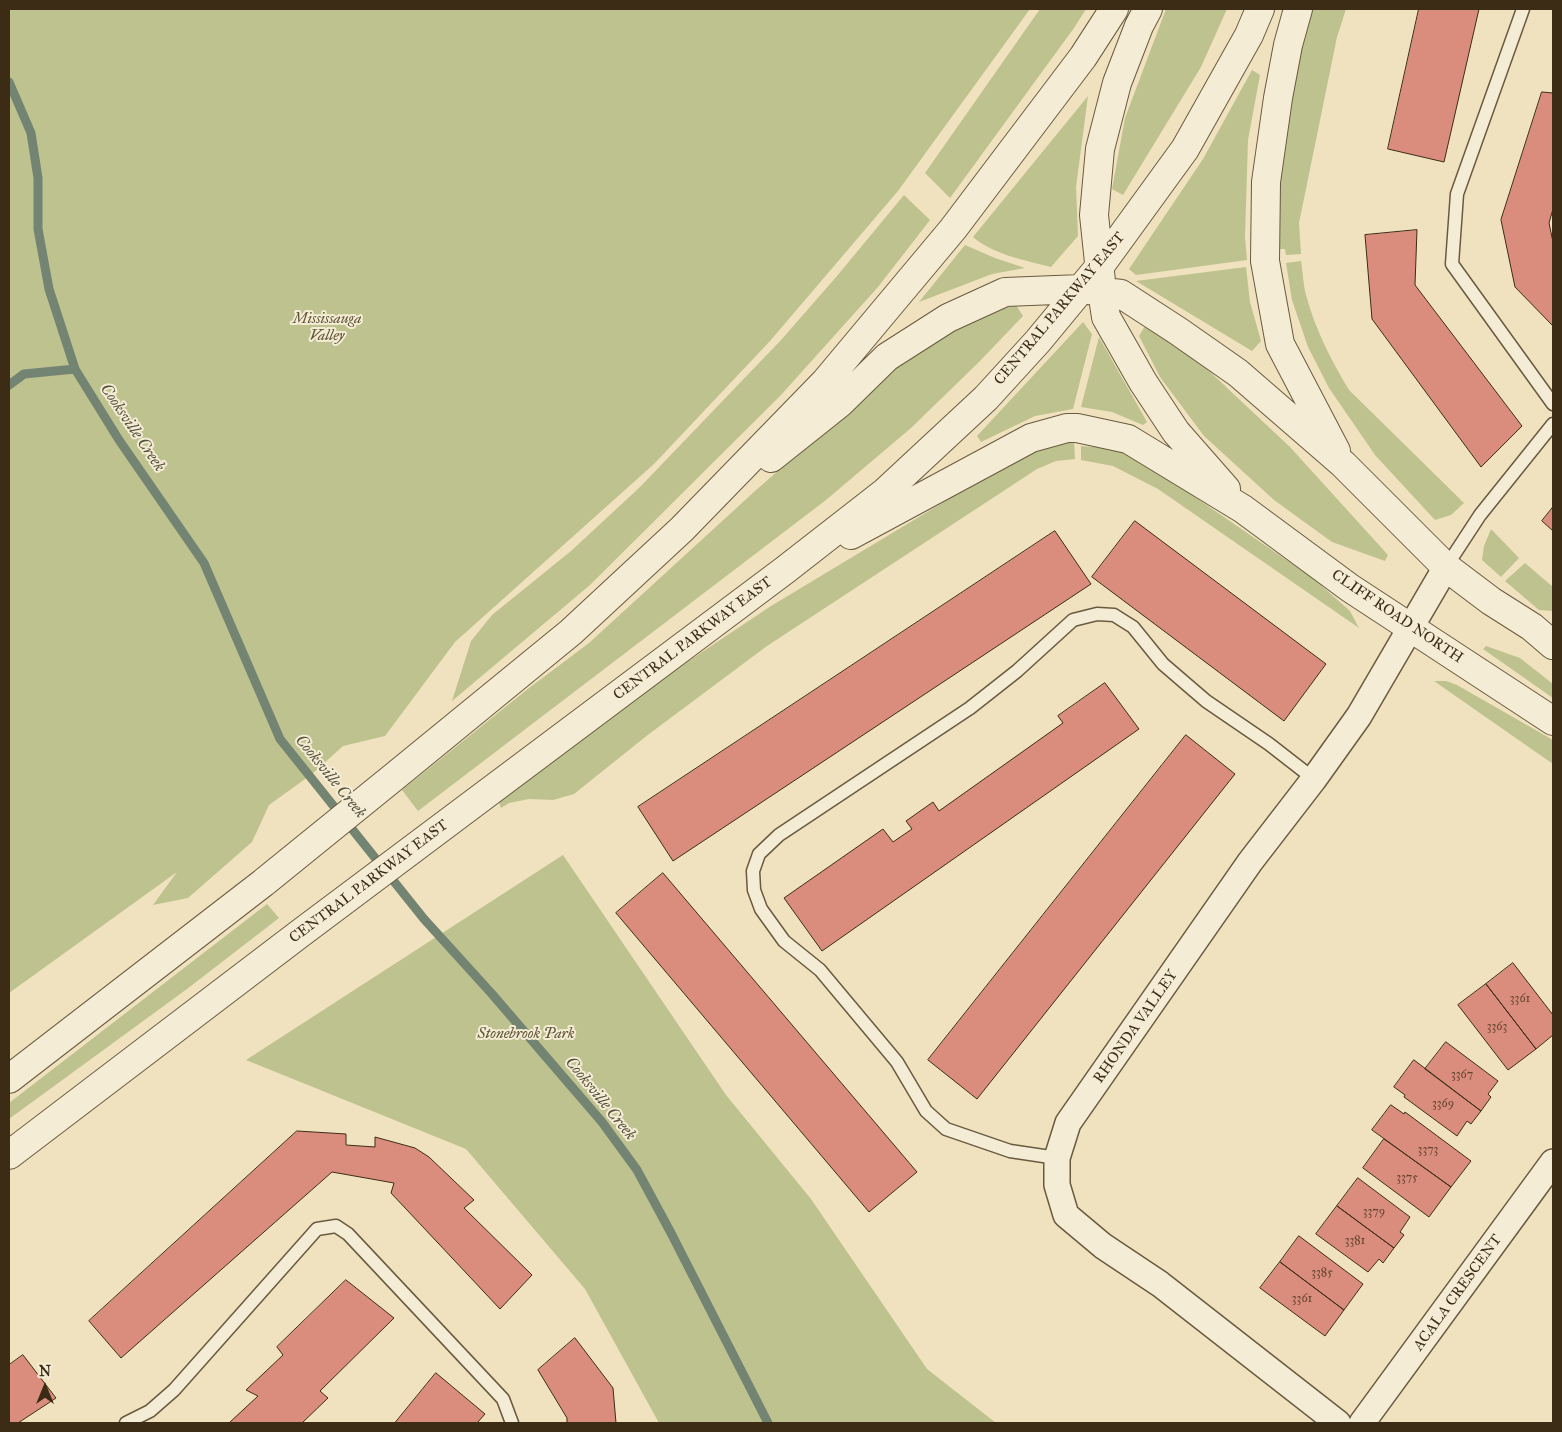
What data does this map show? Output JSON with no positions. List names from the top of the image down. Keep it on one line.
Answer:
{"streets":{"street":["CENTRAL PARKWAY EAST","CLIFF ROAD NORTH","RHONDA VALLEY","ACALA CRESCENT"]},"crossings":[["CLIFF ROAD NORTH","RHONDA VALLEY"]],"water":["Cooksville Creek"],"parks":["Mississauga Valley","Stonebrook Park"],"house_numbers":["3361","3363","3367","3369","3373","3375","3379","3381","3385","3361"],"north":"top"}
